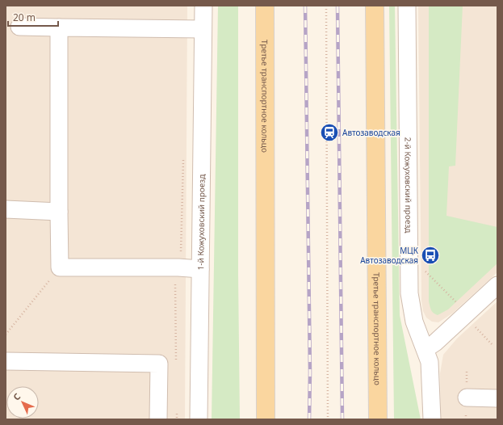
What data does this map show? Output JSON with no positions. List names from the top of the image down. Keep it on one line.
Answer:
{"streets":{"main road":["Третье транспортное кольцо"],"street":["2-й Кожуховский проезд","1-й Кожуховский проезд"]},"places":{"station":["Автозаводская"],"bus stop":["МЦК Автозаводская"]},"scale_bar":"20 m","north":"top left"}
